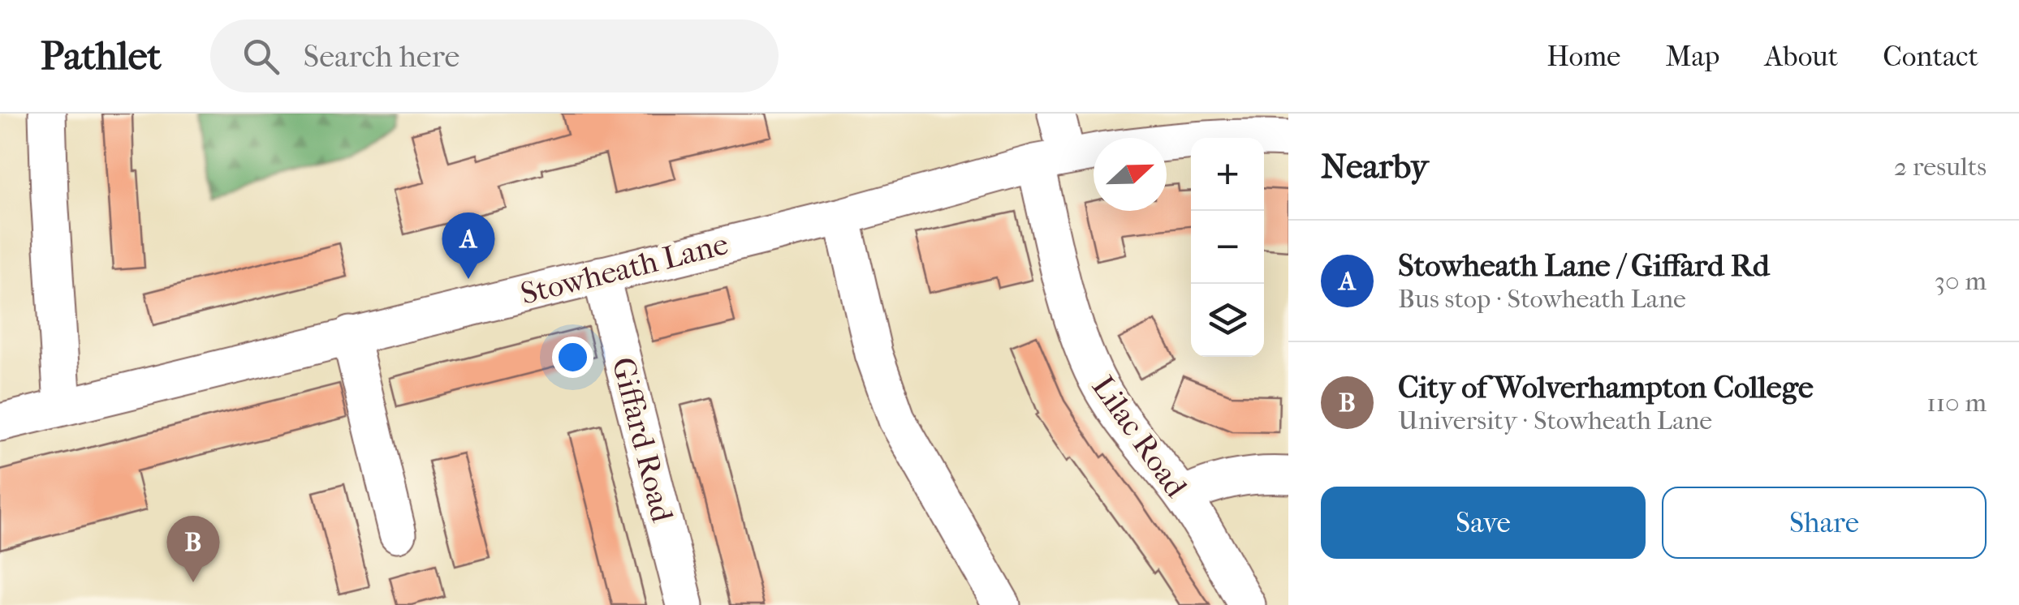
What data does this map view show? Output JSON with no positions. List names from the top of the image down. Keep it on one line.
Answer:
{"streets":{"street":["Stowheath Lane","Lilac Road","Giffard Road"]},"crossings":[["Stowheath Lane","Lilac Road"],["Stowheath Lane","Giffard Road"]],"north":"right","page":{"header":"Pathlet","search":"Search here","nav":["Home","Map","About","Contact"],"heading":["Nearby","2 results"],"map_buttons":["+","−"],"pins":["A","B"],"list":[{"mark":"A","name":"Stowheath Lane / Giffard Rd","note":"Bus stop · Stowheath Lane","value":"30 m"},{"mark":"B","name":"City of Wolverhampton College","note":"University · Stowheath Lane","value":"110 m"}],"buttons":["Save","Share"]}}
